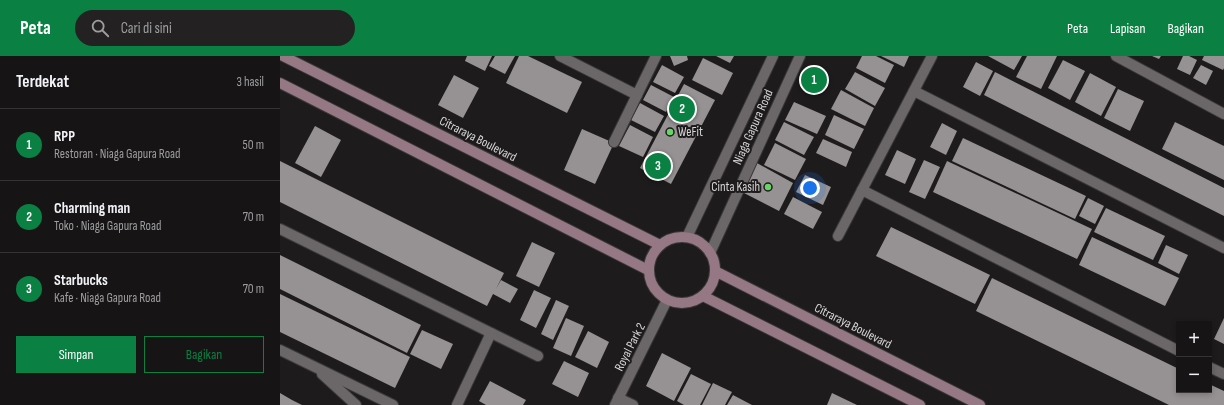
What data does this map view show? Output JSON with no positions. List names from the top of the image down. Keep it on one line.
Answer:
{"streets":{"main road":["Citraraya Boulevard"],"street":["Niaga Gapura Road","Royal Park 2"]},"crossings":[["Niaga Gapura Road","Citraraya Boulevard"],["Niaga Gapura Road","Royal Park 2"],["Citraraya Boulevard","Royal Park 2"]],"places":["WeFit","Cinta Kasih"],"page":{"header":"Peta","search":"Cari di sini","nav":["Peta","Lapisan","Bagikan"],"heading":["Terdekat","3 hasil"],"pins":["1","2","3"],"list":[{"mark":"1","name":"RPP","note":"Restoran · Niaga Gapura Road","value":"50 m"},{"mark":"2","name":"Charming man","note":"Toko · Niaga Gapura Road","value":"70 m"},{"mark":"3","name":"Starbucks","note":"Kafe · Niaga Gapura Road","value":"70 m"}],"map_buttons":["+","−"],"buttons":["Simpan","Bagikan"]}}
